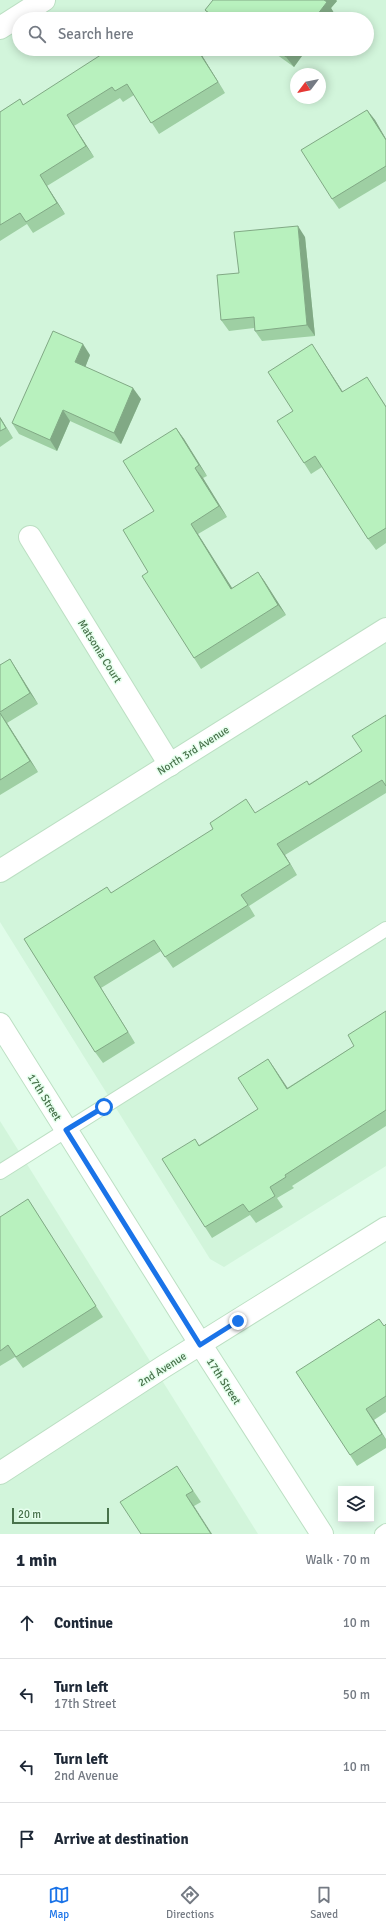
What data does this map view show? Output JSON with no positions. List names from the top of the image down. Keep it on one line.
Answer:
{"streets":{"street":["Matsonia Court","North 3rd Avenue","17th Street","2nd Avenue"]},"crossings":[["Matsonia Court","North 3rd Avenue"],["17th Street","2nd Avenue"]],"scale_bar":"20 m","north":"bottom left","page":{"search":"Search here","scale":"20 m","heading":["1 min","Walk · 70 m"],"list":[["Continue","10 m"],["Turn left","17th Street","50 m"],["Turn left","2nd Avenue","10 m"],"Arrive at destination"],"nav":["Map","Directions","Saved"]}}
